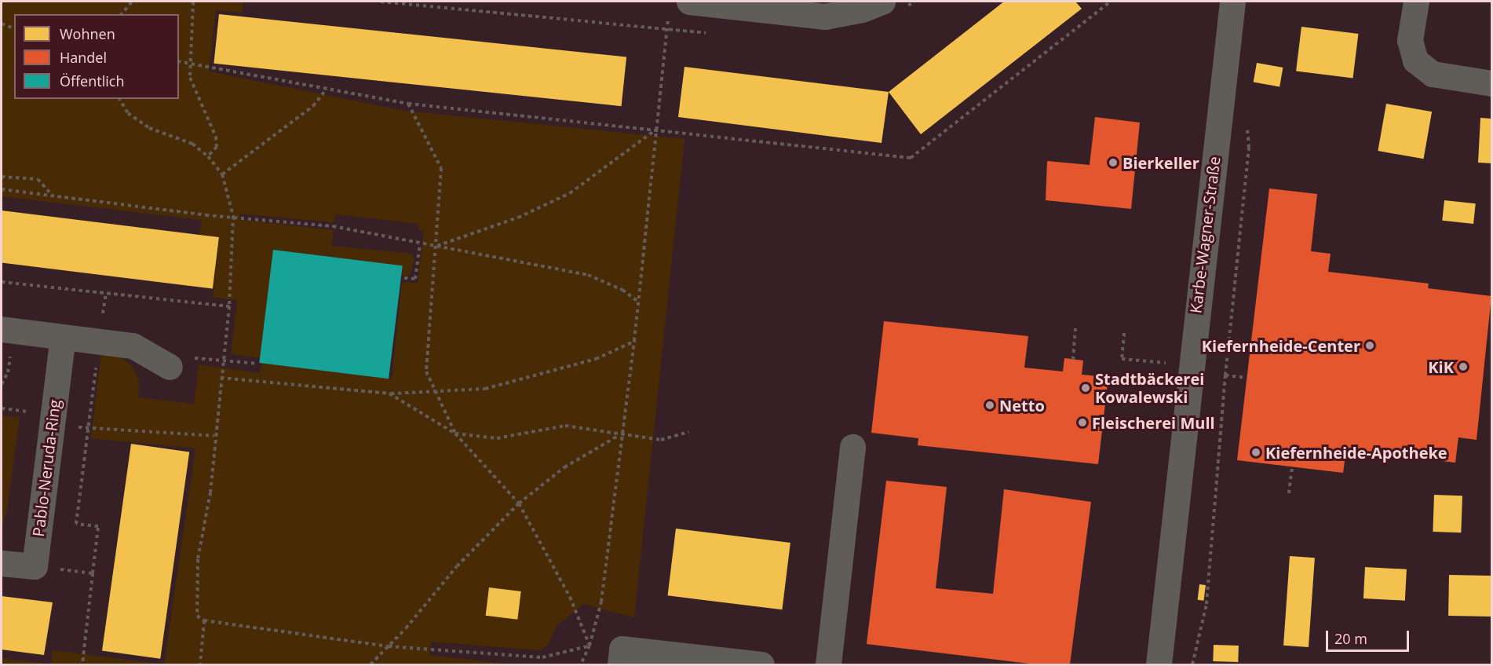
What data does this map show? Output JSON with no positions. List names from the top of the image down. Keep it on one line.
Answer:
{"streets":{"street":["Karbe-Wagner-Straße","Pablo-Neruda-Ring"]},"places":["Bierkeller","Kiefernheide-Center","KiK","Stadtbäckerei Kowalewski","Netto","Fleischerei Mull","Kiefernheide-Apotheke"],"legend":["Wohnen","Handel","Öffentlich"],"scale_bar":"20 m"}
